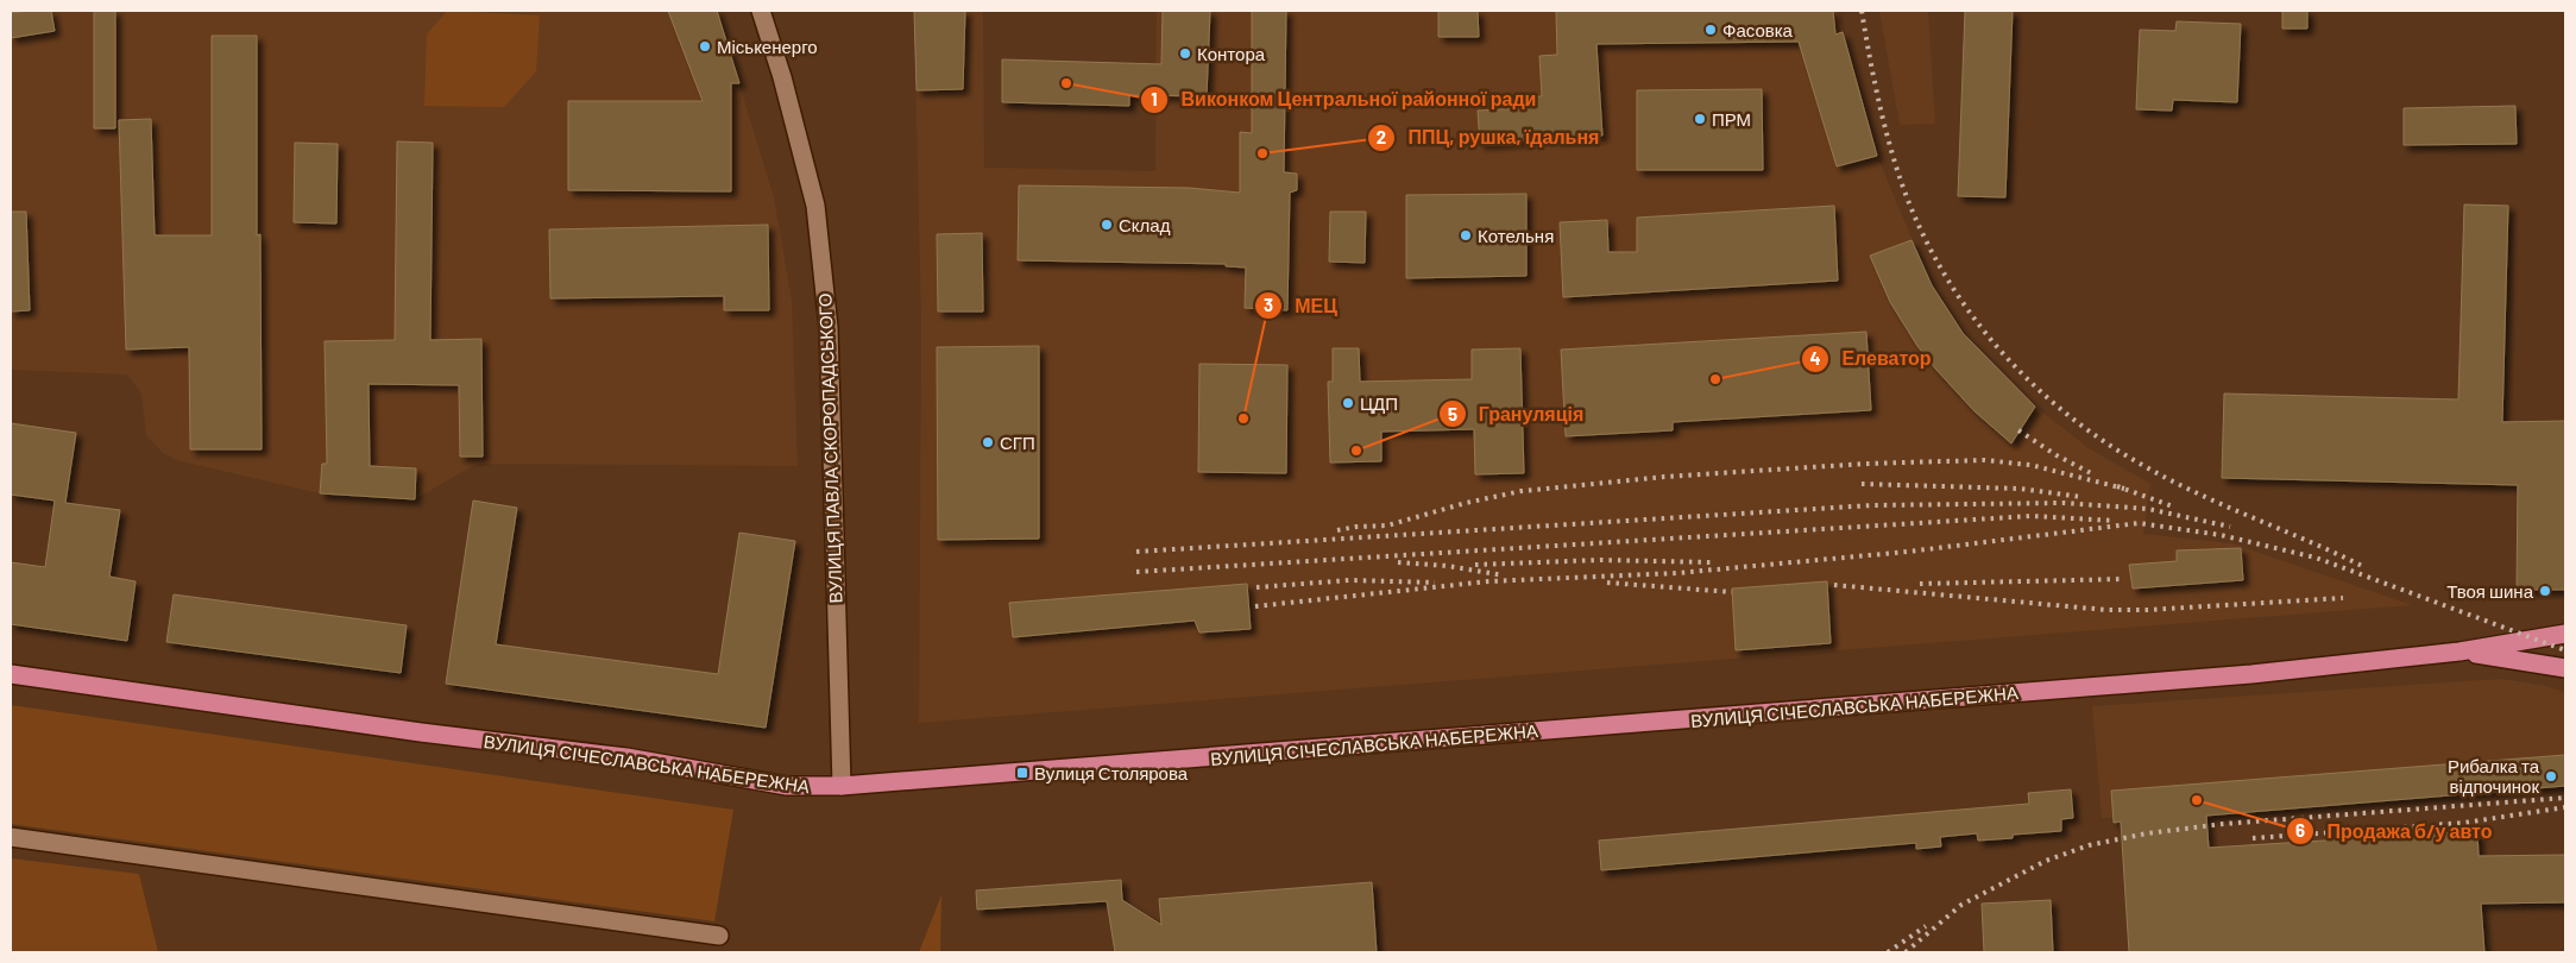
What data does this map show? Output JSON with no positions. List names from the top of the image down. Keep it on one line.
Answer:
{"streets":{"main road":["ВУЛИЦЯ СІЧЕСЛАВСЬКА НАБЕРЕЖНА"],"street":["ВУЛИЦЯ ПАВЛА СКОРОПАДСЬКОГО"]},"crossings":[["ВУЛИЦЯ ПАВЛА СКОРОПАДСЬКОГО","ВУЛИЦЯ СІЧЕСЛАВСЬКА НАБЕРЕЖНА"]],"places":{"other":["Фасовка","Міськенерго","Контора","Виконком Центральної районної ради","ПРМ","ППЦ, рушка, їдальня","Склад","Котельня","Елеватор","ЦДП","МЕЦ","СГП","Грануляція","Твоя шина","Рибалка та відпочинок","Продажа б/у авто"],"transit":["Вулиця Столярова"]}}
